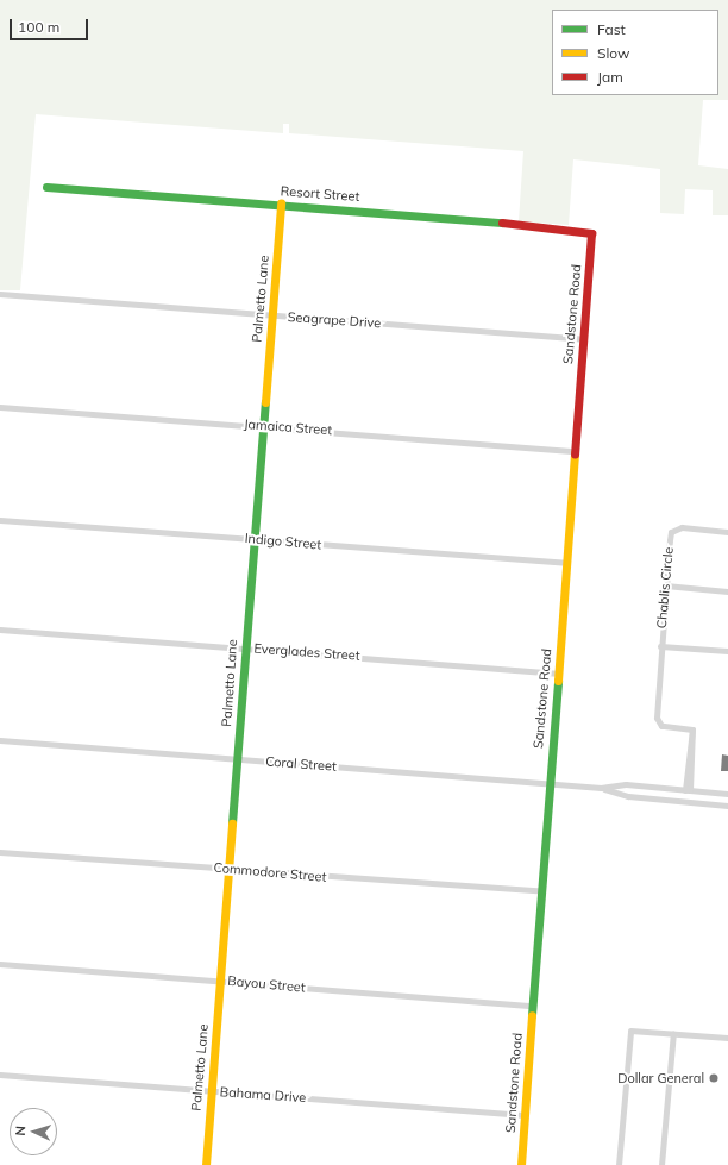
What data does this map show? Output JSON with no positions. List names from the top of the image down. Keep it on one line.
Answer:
{"streets":{"street":["Resort Street","Palmetto Lane","Sandstone Road","Seagrape Drive","Jamaica Street","Indigo Street","Chablis Circle","Everglades Street","Coral Street","Commodore Street","Bayou Street","Bahama Drive"]},"crossings":[["Resort Street","Palmetto Lane"],["Resort Street","Sandstone Road"],["Palmetto Lane","Seagrape Drive"],["Palmetto Lane","Jamaica Street"],["Palmetto Lane","Indigo Street"],["Palmetto Lane","Everglades Street"],["Palmetto Lane","Coral Street"],["Palmetto Lane","Commodore Street"],["Palmetto Lane","Bayou Street"],["Palmetto Lane","Bahama Drive"],["Sandstone Road","Seagrape Drive"],["Sandstone Road","Jamaica Street"],["Sandstone Road","Indigo Street"],["Sandstone Road","Everglades Street"],["Sandstone Road","Coral Street"],["Sandstone Road","Commodore Street"],["Sandstone Road","Bayou Street"],["Sandstone Road","Bahama Drive"],["Chablis Circle","Coral Street"]],"places":["Dollar General"],"legend":["Fast","Slow","Jam"],"scale_bar":"100 m","north":"left"}
